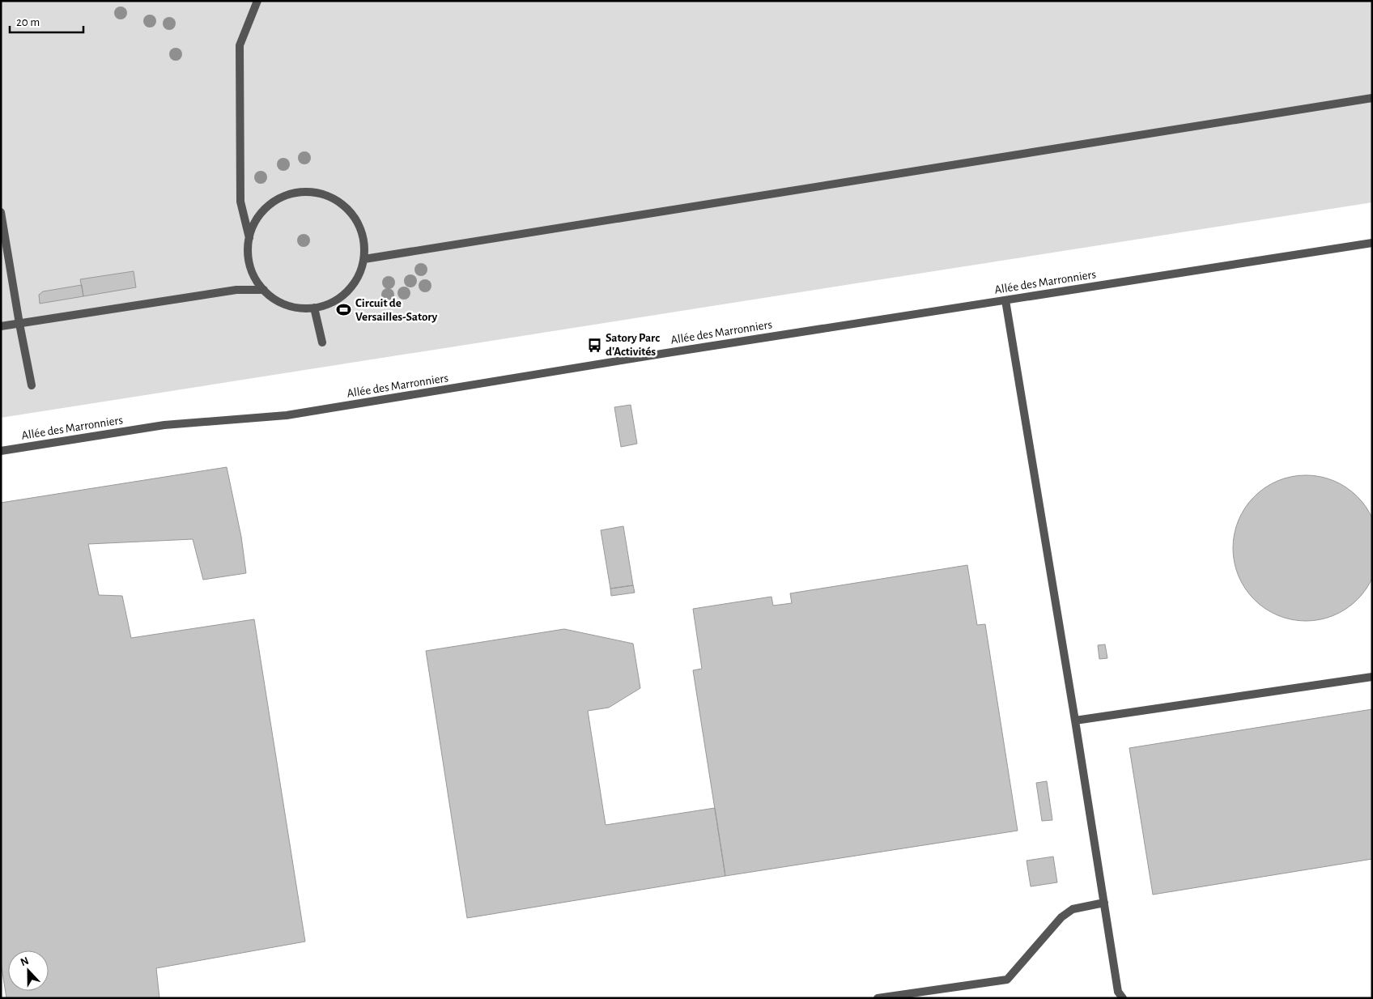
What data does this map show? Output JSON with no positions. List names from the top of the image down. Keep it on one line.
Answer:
{"streets":{"street":["Allée des Marronniers"]},"places":{"sports":["Circuit de Versailles-Satory"],"bus stop":["Satory Parc d'Activités"]},"scale_bar":"20 m","north":"top"}
